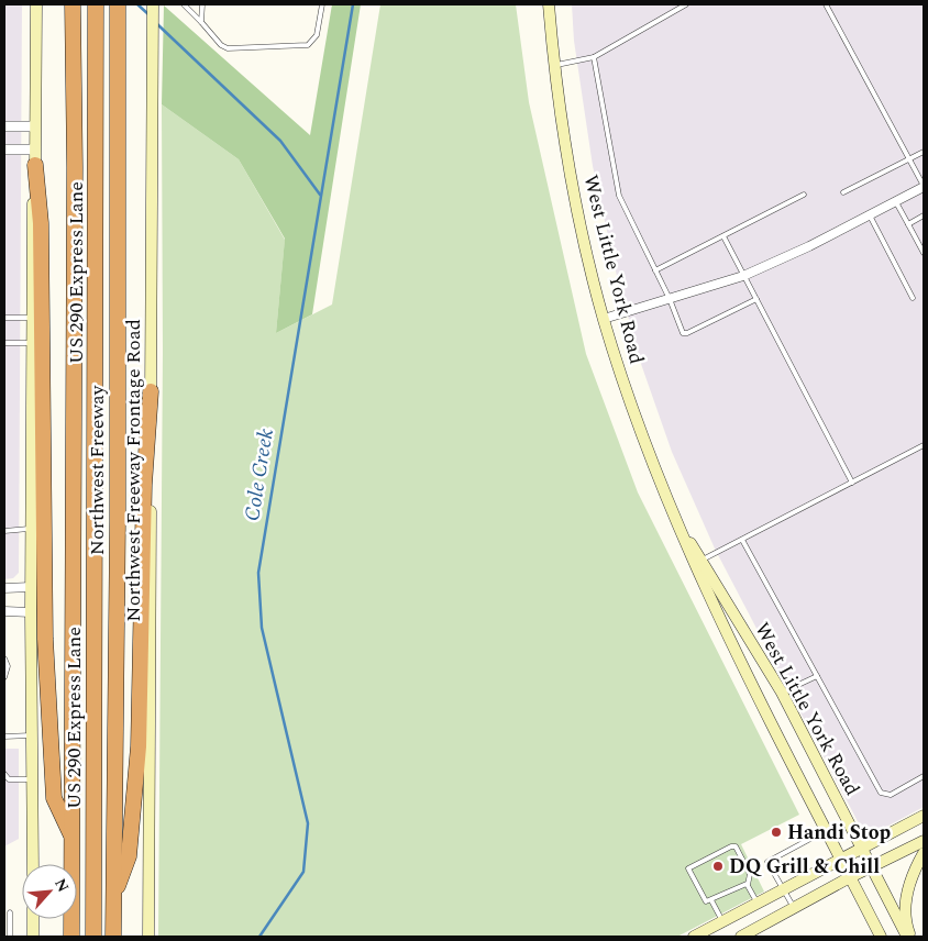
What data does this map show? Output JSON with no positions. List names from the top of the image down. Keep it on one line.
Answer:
{"streets":{"highway":["US 290 Express Lane","Northwest Freeway"],"main road":["West Little York Road","Northwest Freeway Frontage Road"]},"water":["Cole Creek"],"places":["Handi Stop","DQ Grill & Chill"],"north":"top right"}
